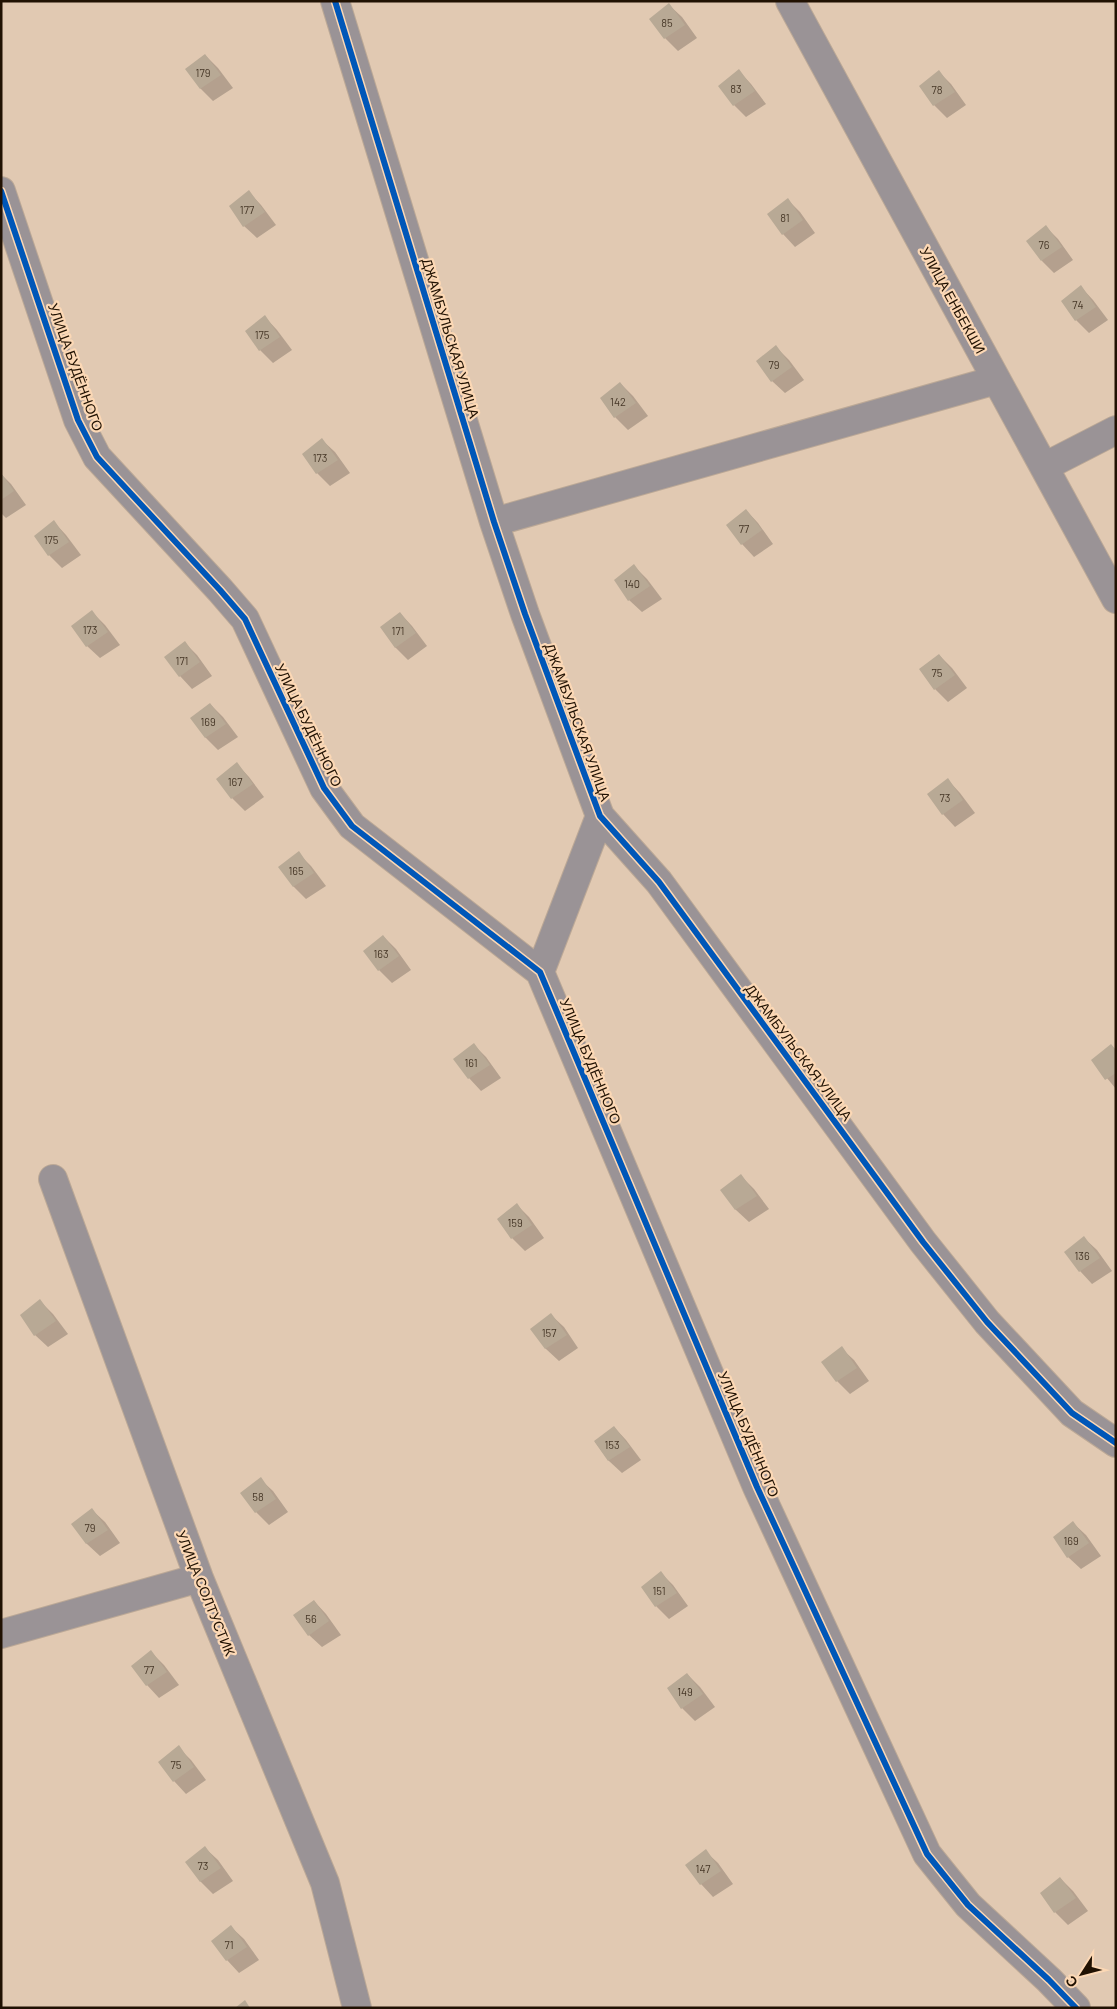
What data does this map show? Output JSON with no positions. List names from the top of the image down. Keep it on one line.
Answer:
{"streets":{"street":["УЛИЦА ЕНБЕКШИ","ДЖАМБУЛЬСКАЯ УЛИЦА","УЛИЦА БУДЁННОГО","УЛИЦА СОЛТУСТИК"]},"house_numbers":["85","179","83","78","177","81","76","74","175","79","142","173","77","175","140","173","171","171","75","169","167","73","165","163","161","159","136","157","153","58","79","169","151","56","77","149","75","73","147","71"],"north":"bottom left"}
